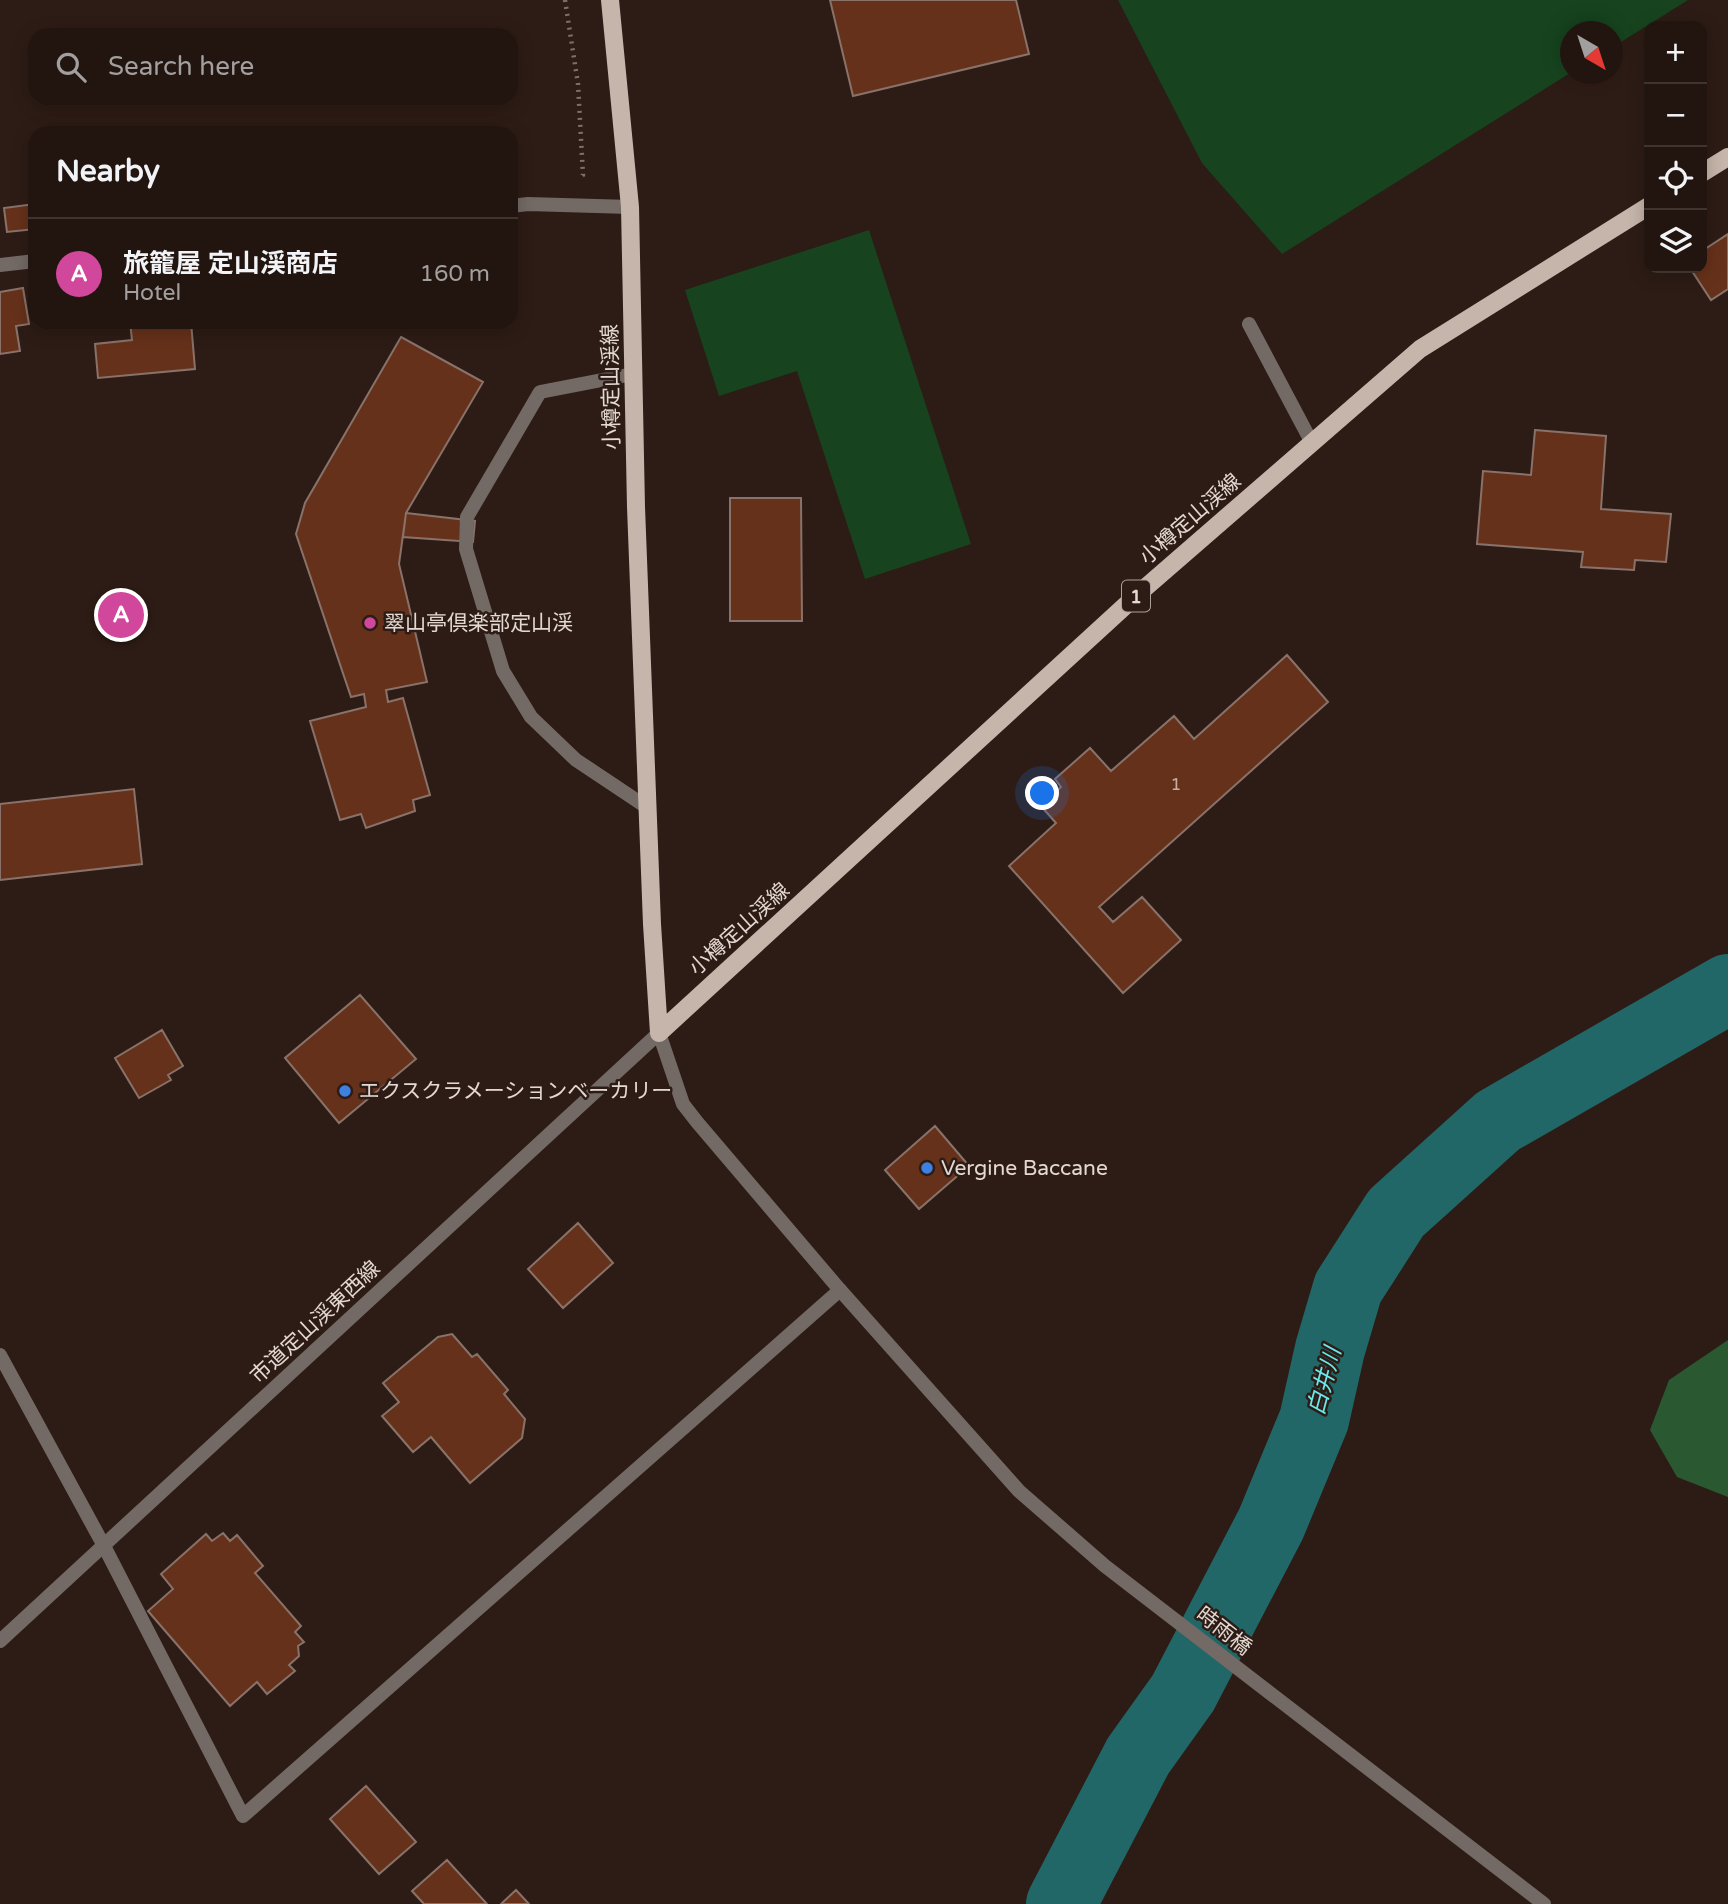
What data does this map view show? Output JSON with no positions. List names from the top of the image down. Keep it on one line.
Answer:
{"streets":{"main road":["小樽定山渓線","1"],"street":["市道定山渓東西線","時雨橋"]},"crossings":[["小樽定山渓線","市道定山渓東西線"],["小樽定山渓線","時雨橋"],["市道定山渓東西線","時雨橋"]],"water":["白井川"],"places":["翠山亭倶楽部定山渓","エクスクラメーションベーカリー","Vergine Baccane"],"house_numbers":["1"],"north":"bottom right","page":{"map_buttons":["+","−"],"search":"Search here","heading":"Nearby","list":[{"mark":"A","name":"旅籠屋 定山渓商店","note":"Hotel","value":"160 m"}],"pins":"A"}}
